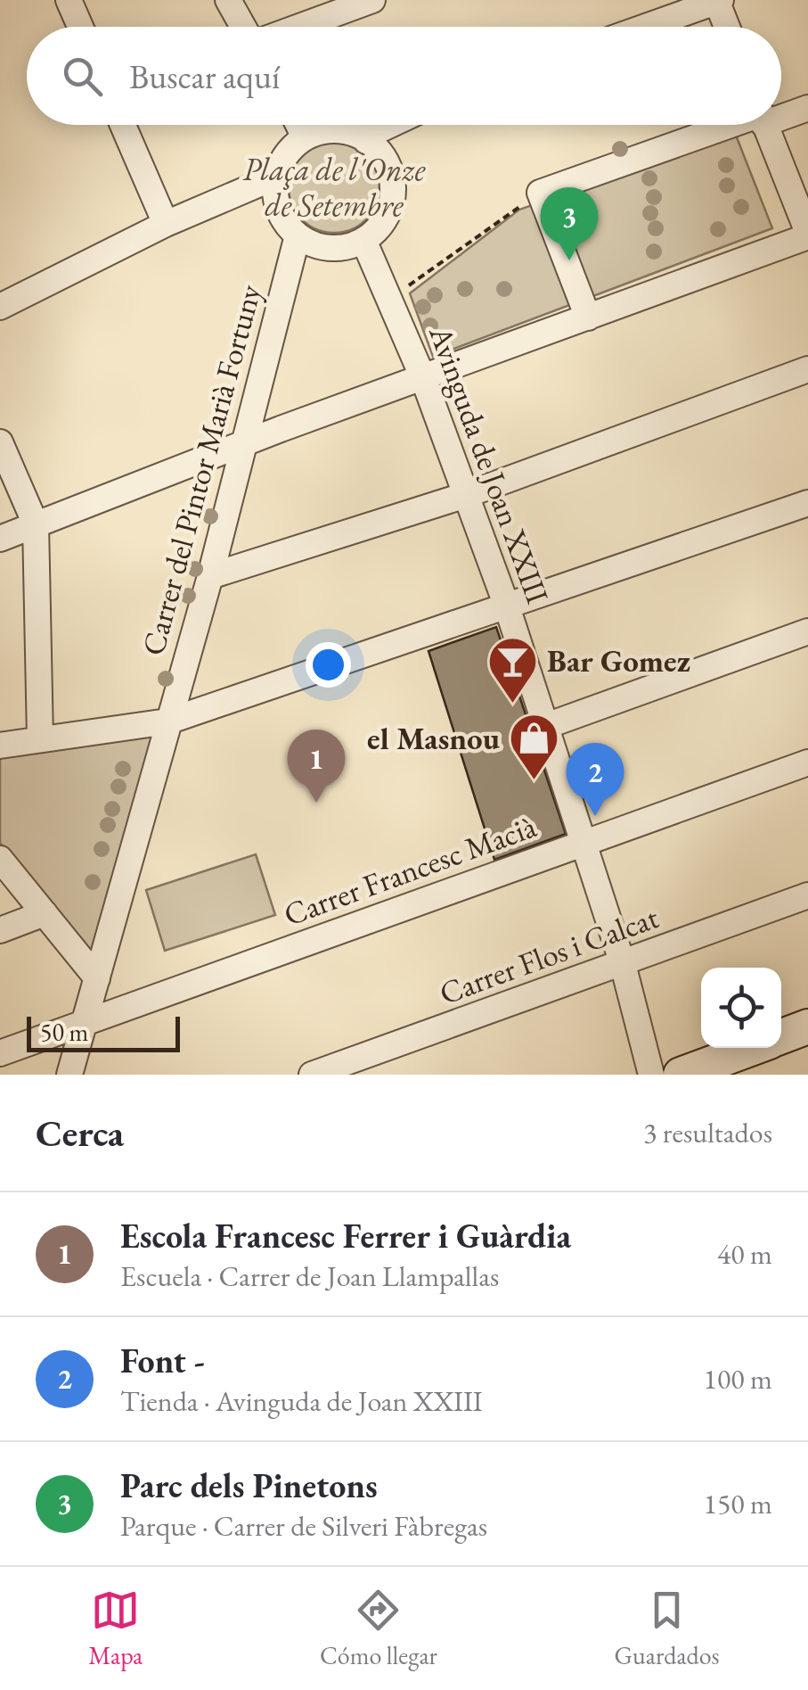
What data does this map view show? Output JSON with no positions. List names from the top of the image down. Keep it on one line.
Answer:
{"streets":{"street":["Avinguda de Joan XXIII","Carrer del Pintor Marià Fortuny","Carrer Francesc Macià","Carrer Flos i Calcat"]},"crossings":[["Avinguda de Joan XXIII","Carrer del Pintor Marià Fortuny"],["Avinguda de Joan XXIII","Carrer Francesc Macià"],["Avinguda de Joan XXIII","Carrer Flos i Calcat"],["Carrer del Pintor Marià Fortuny","Carrer Francesc Macià"]],"parks":["Plaça de l'Onze de Setembre"],"places":{"bar":["Bar Gomez"],"shop":["el Masnou"]},"scale_bar":"50 m","page":{"search":"Buscar aquí","pins":["3","1","2"],"scale":"50 m","heading":["Cerca","3 resultados"],"list":[{"mark":"1","name":"Escola Francesc Ferrer i Guàrdia","note":"Escuela · Carrer de Joan Llampallas","value":"40 m"},{"mark":"2","name":"Font -","note":"Tienda · Avinguda de Joan XXIII","value":"100 m"},{"mark":"3","name":"Parc dels Pinetons","note":"Parque · Carrer de Silveri Fàbregas","value":"150 m"}],"nav":["Mapa","Cómo llegar","Guardados"]}}
